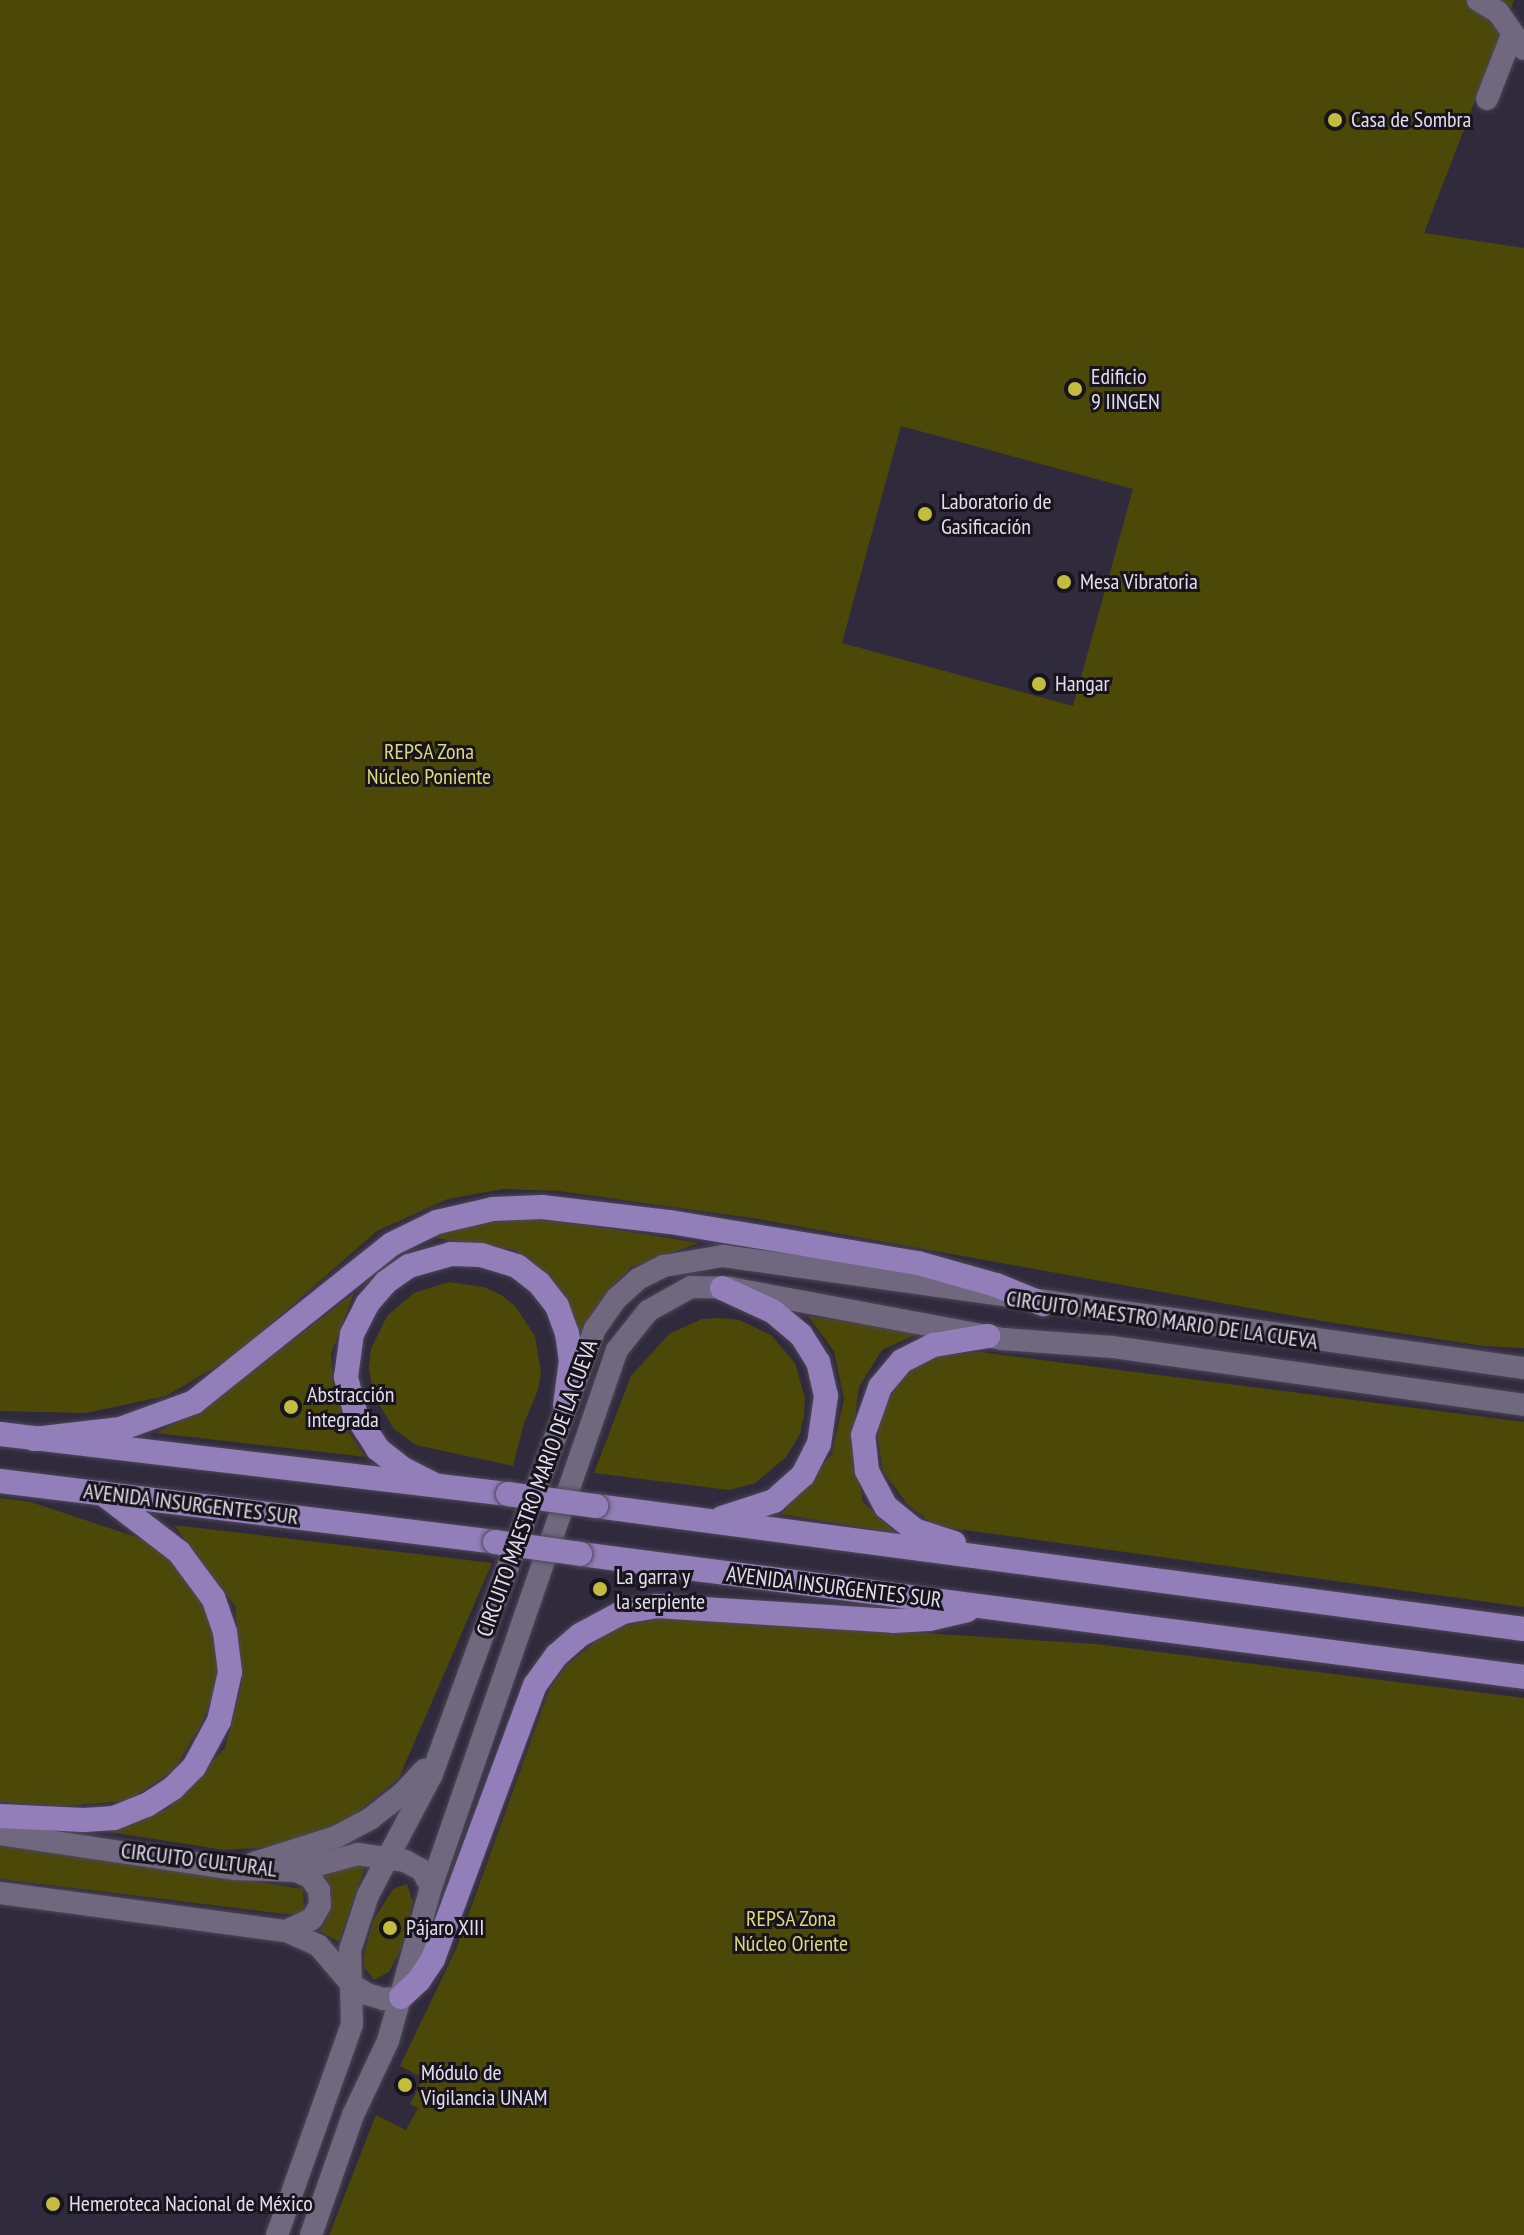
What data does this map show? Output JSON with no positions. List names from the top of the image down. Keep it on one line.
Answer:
{"streets":{"main road":["AVENIDA INSURGENTES SUR"],"street":["CIRCUITO MAESTRO MARIO DE LA CUEVA","CIRCUITO CULTURAL"]},"crossings":[["CIRCUITO MAESTRO MARIO DE LA CUEVA","CIRCUITO CULTURAL"]],"parks":["REPSA Zona Núcleo Poniente","REPSA Zona Núcleo Oriente"],"places":["Casa de Sombra","Edificio 9 IINGEN","Laboratorio de Gasificación","Mesa Vibratoria","Hangar","Abstracción integrada","La garra y la serpiente","Pájaro XIII","Módulo de Vigilancia UNAM","Hemeroteca Nacional de México"]}
